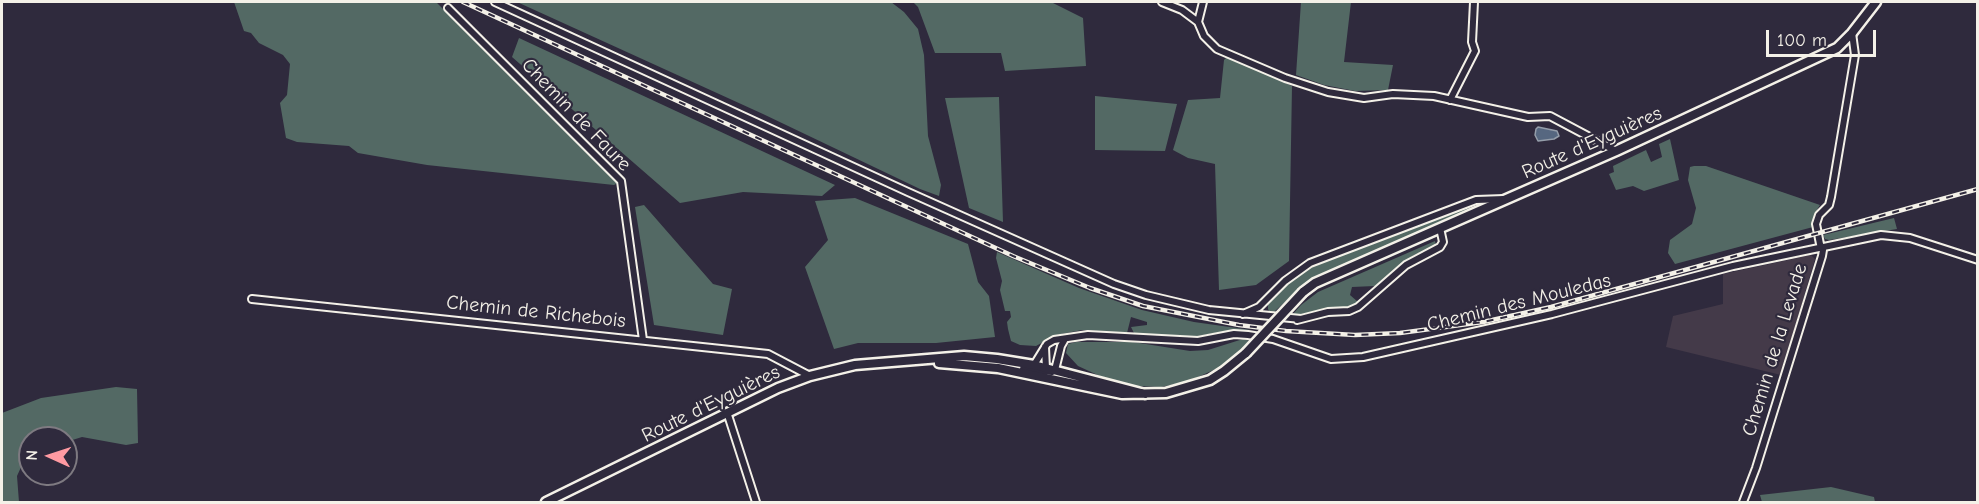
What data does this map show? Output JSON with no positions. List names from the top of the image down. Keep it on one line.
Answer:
{"streets":{"main road":["Route d'Eyguières"],"street":["Chemin de Faure","Chemin des Mouledas","Chemin de Richebois","Chemin de la Levade"]},"crossings":[["Chemin de Faure","Chemin de Richebois"],["Route d'Eyguières","Chemin de Richebois"],["Route d'Eyguières","Chemin de la Levade"],["Chemin des Mouledas","Chemin de la Levade"]],"scale_bar":"100 m","north":"left"}
